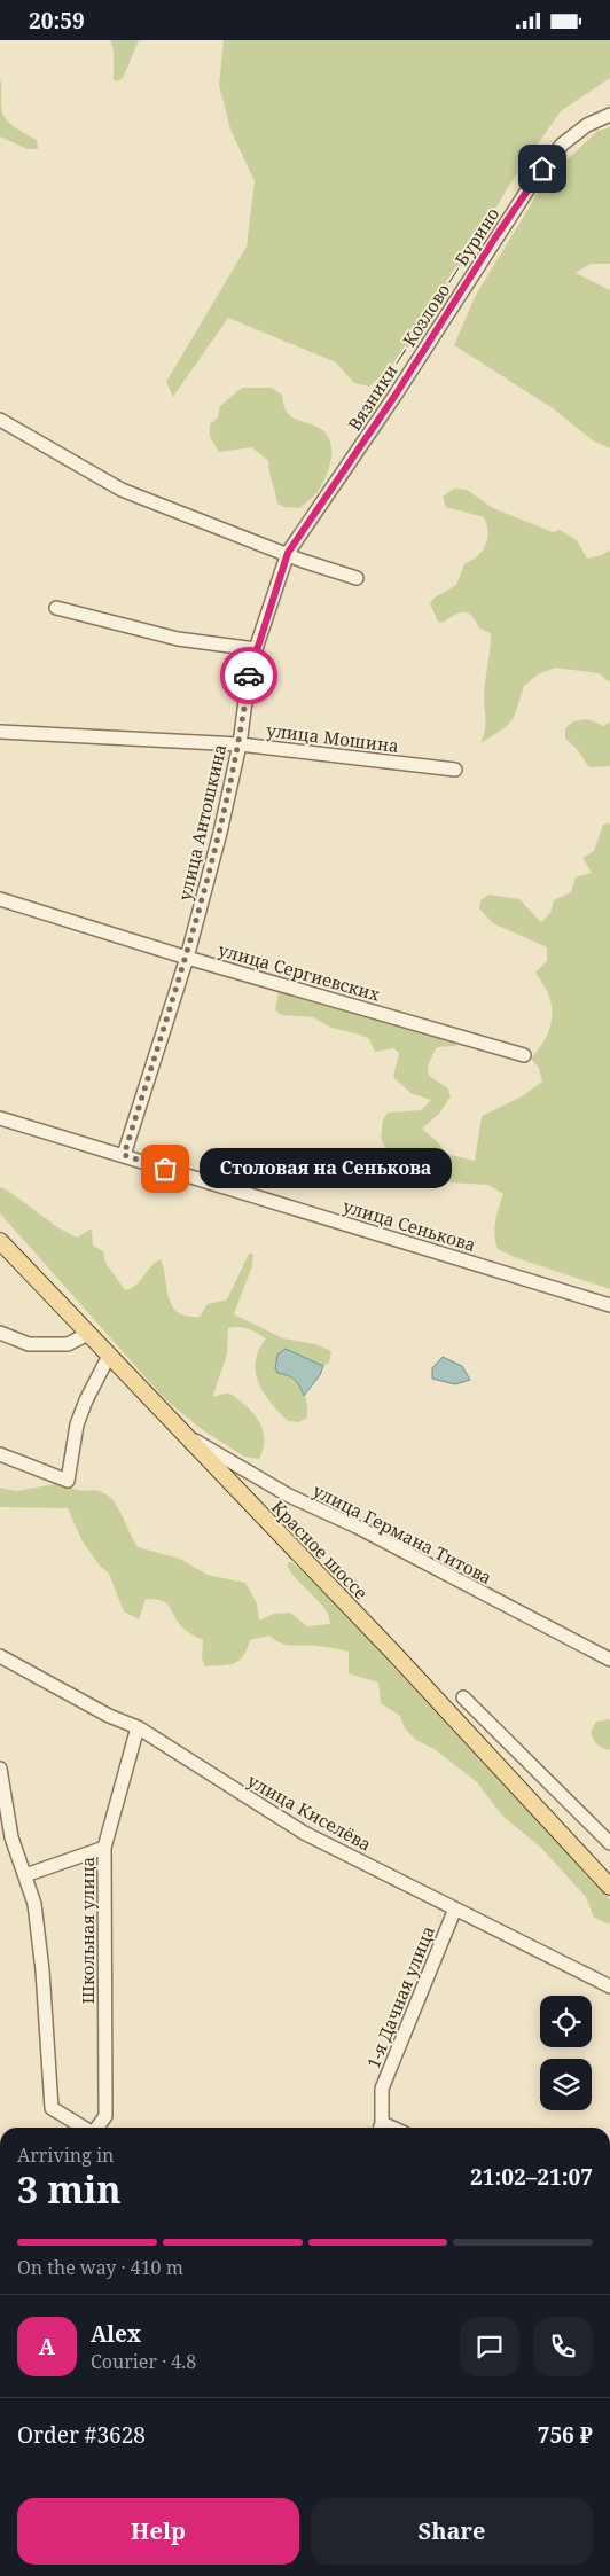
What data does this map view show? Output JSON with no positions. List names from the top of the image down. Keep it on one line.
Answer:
{"streets":{"main road":["Красное шоссе"],"street":["Вязники — Козлово — Бурино","улица Мошина","улица Антошкина","улица Сергиевских","улица Сенькова","улица Германа Титова","улица Киселёва","Школьная улица","1-я Дачная улица"]},"crossings":[["Вязники — Козлово — Бурино","улица Антошкина"],["улица Мошина","улица Антошкина"],["улица Антошкина","улица Сергиевских"],["улица Антошкина","улица Сенькова"],["улица Германа Титова","Красное шоссе"],["улица Киселёва","Школьная улица"],["улица Киселёва","1-я Дачная улица"]],"places":["Столовая на Сенькова"],"page":{"status":"20:59","bubble":"Столовая на Сенькова","heading":["3 min","Arriving in","21:02–21:07"],"panel":["Alex","Courier · 4.8","Order #3628","756 ₽"],"bar":"On the way · 410 m","round":"A","buttons":["Help","Share"]}}
